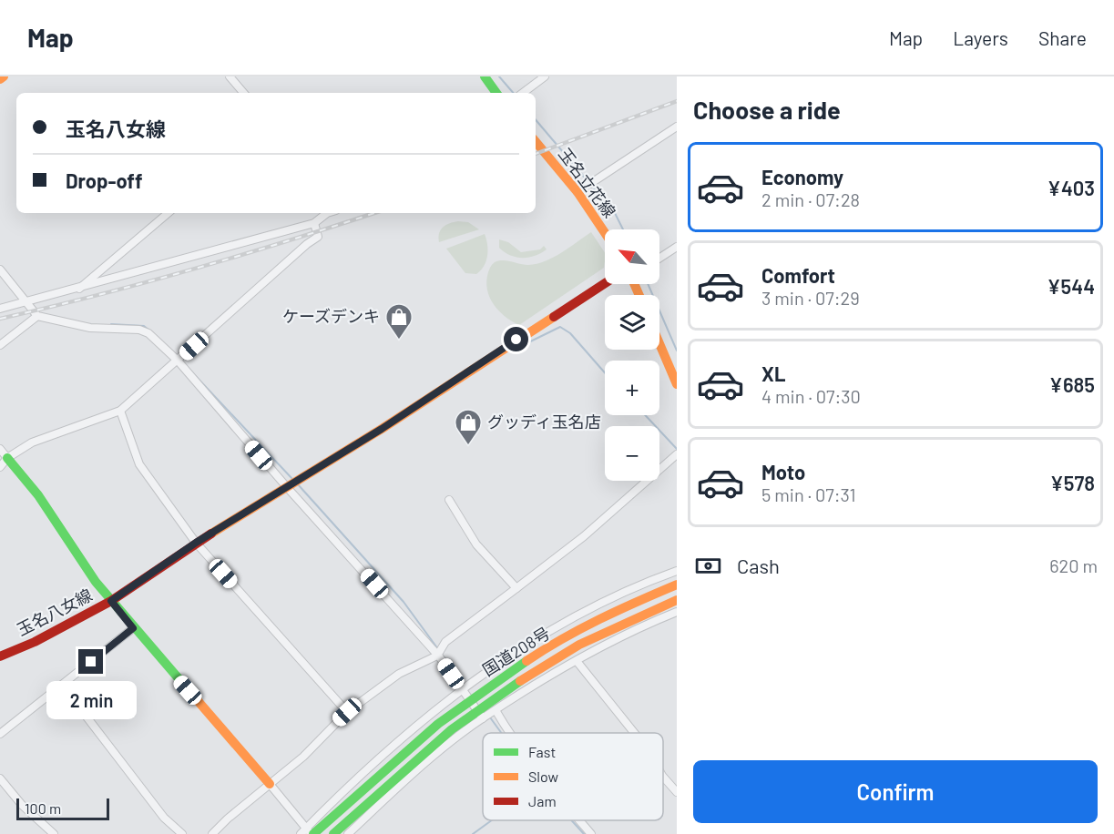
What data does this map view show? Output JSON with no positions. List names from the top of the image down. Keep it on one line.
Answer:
{"streets":{"main road":["玉名立花線","玉名八女線","国道208号"]},"places":{"shop":["ケーズデンキ","グッディ玉名店"]},"legend":["Fast","Slow","Jam"],"scale_bar":"100 m","north":"top left","page":{"header":"Map","nav":["Map","Layers","Share"],"heading":"Choose a ride","banner":["玉名八女線","Drop-off"],"list":[{"name":"Economy","note":"2 min · 07:28","value":"¥403"},{"name":"Comfort","note":"3 min · 07:29","value":"¥544"},{"name":"XL","note":"4 min · 07:30","value":"¥685"},{"name":"Moto","note":"5 min · 07:31","value":"¥578"}],"map_buttons":["+","−"],"pay":["Cash","620 m"],"bubble":"2 min","buttons":"Confirm","scale":"100 m"}}
